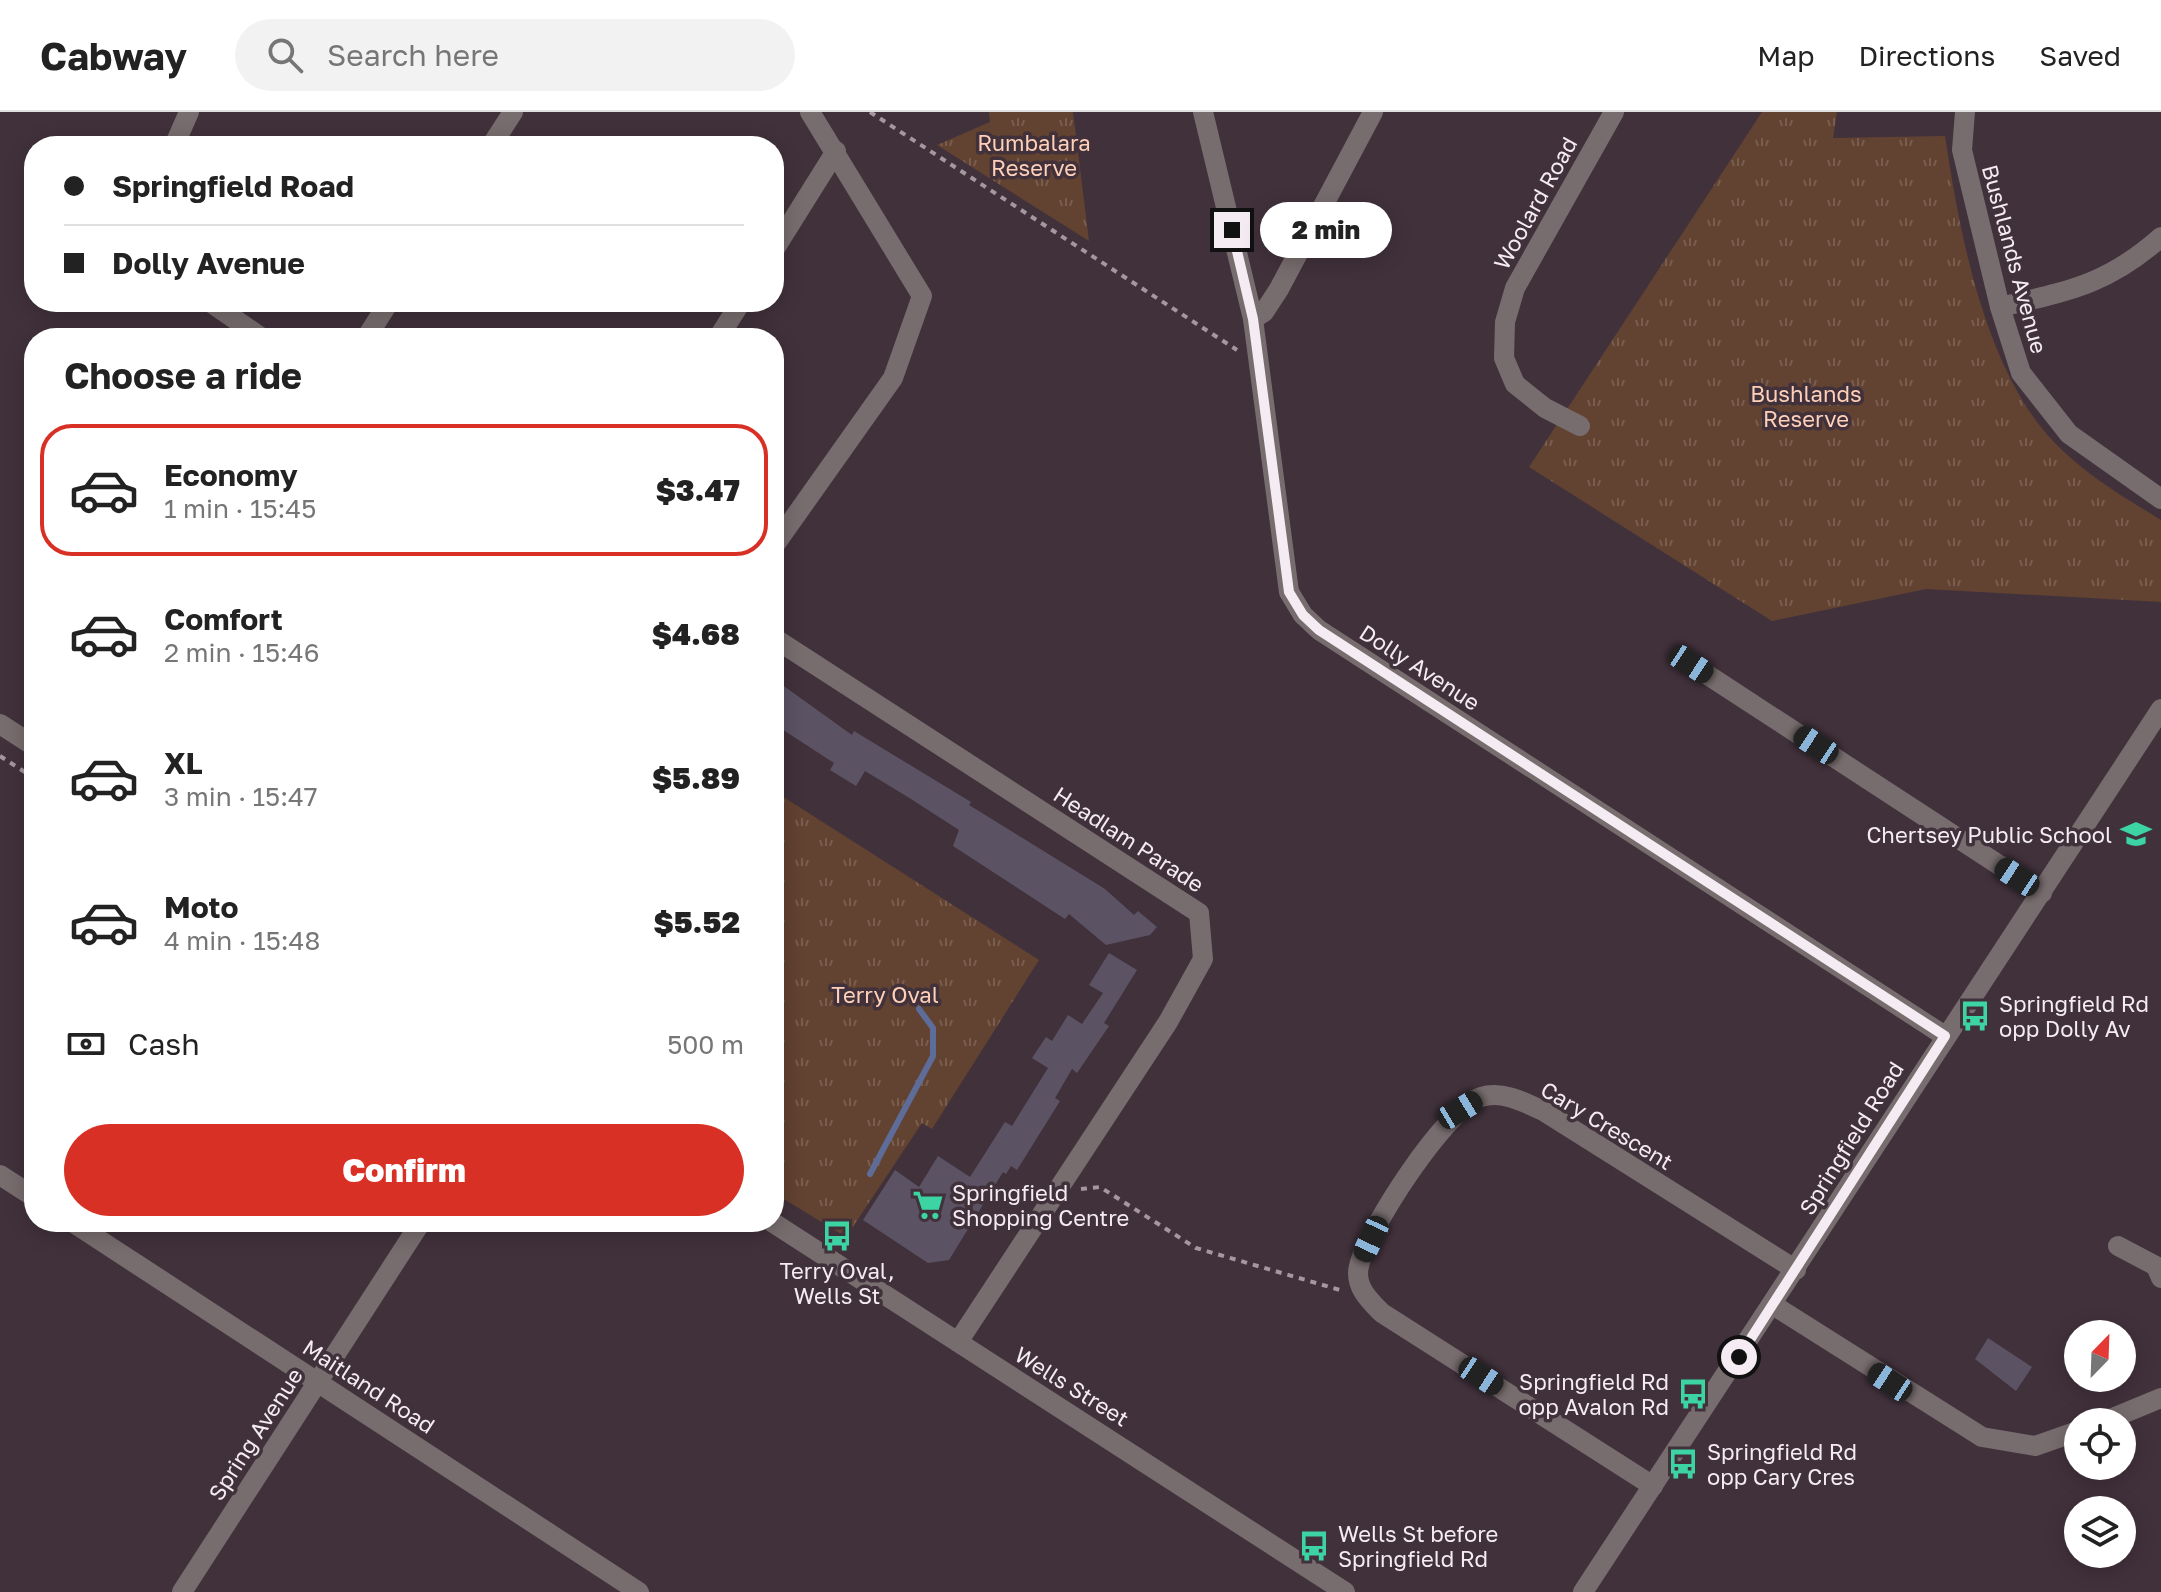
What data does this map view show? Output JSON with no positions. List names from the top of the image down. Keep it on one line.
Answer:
{"streets":{"street":["Woolard Road","Bushlands Avenue","Dolly Avenue","Headlam Parade","Cary Crescent","Springfield Road","Maitland Road","Wells Street","Spring Avenue"]},"crossings":[["Dolly Avenue","Springfield Road"],["Headlam Parade","Wells Street"],["Cary Crescent","Springfield Road"],["Maitland Road","Spring Avenue"]],"parks":["Rumbalara Reserve","Bushlands Reserve","Terry Oval"],"places":{"school or university":["Chertsey Public School"],"bus stop":["Springfield Rd opp Dolly Av","Terry Oval, Wells St","Springfield Rd opp Avalon Rd","Springfield Rd opp Cary Cres","Wells St before Springfield Rd"],"supermarket":["Springfield Shopping Centre"]},"north":"top right","page":{"header":"Cabway","search":"Search here","nav":["Map","Directions","Saved"],"banner":["Springfield Road","Dolly Avenue"],"bubble":"2 min","heading":"Choose a ride","list":[{"name":"Economy","note":"1 min · 15:45","value":"$3.47"},{"name":"Comfort","note":"2 min · 15:46","value":"$4.68"},{"name":"XL","note":"3 min · 15:47","value":"$5.89"},{"name":"Moto","note":"4 min · 15:48","value":"$5.52"}],"pay":["Cash","500 m"],"buttons":"Confirm"}}
